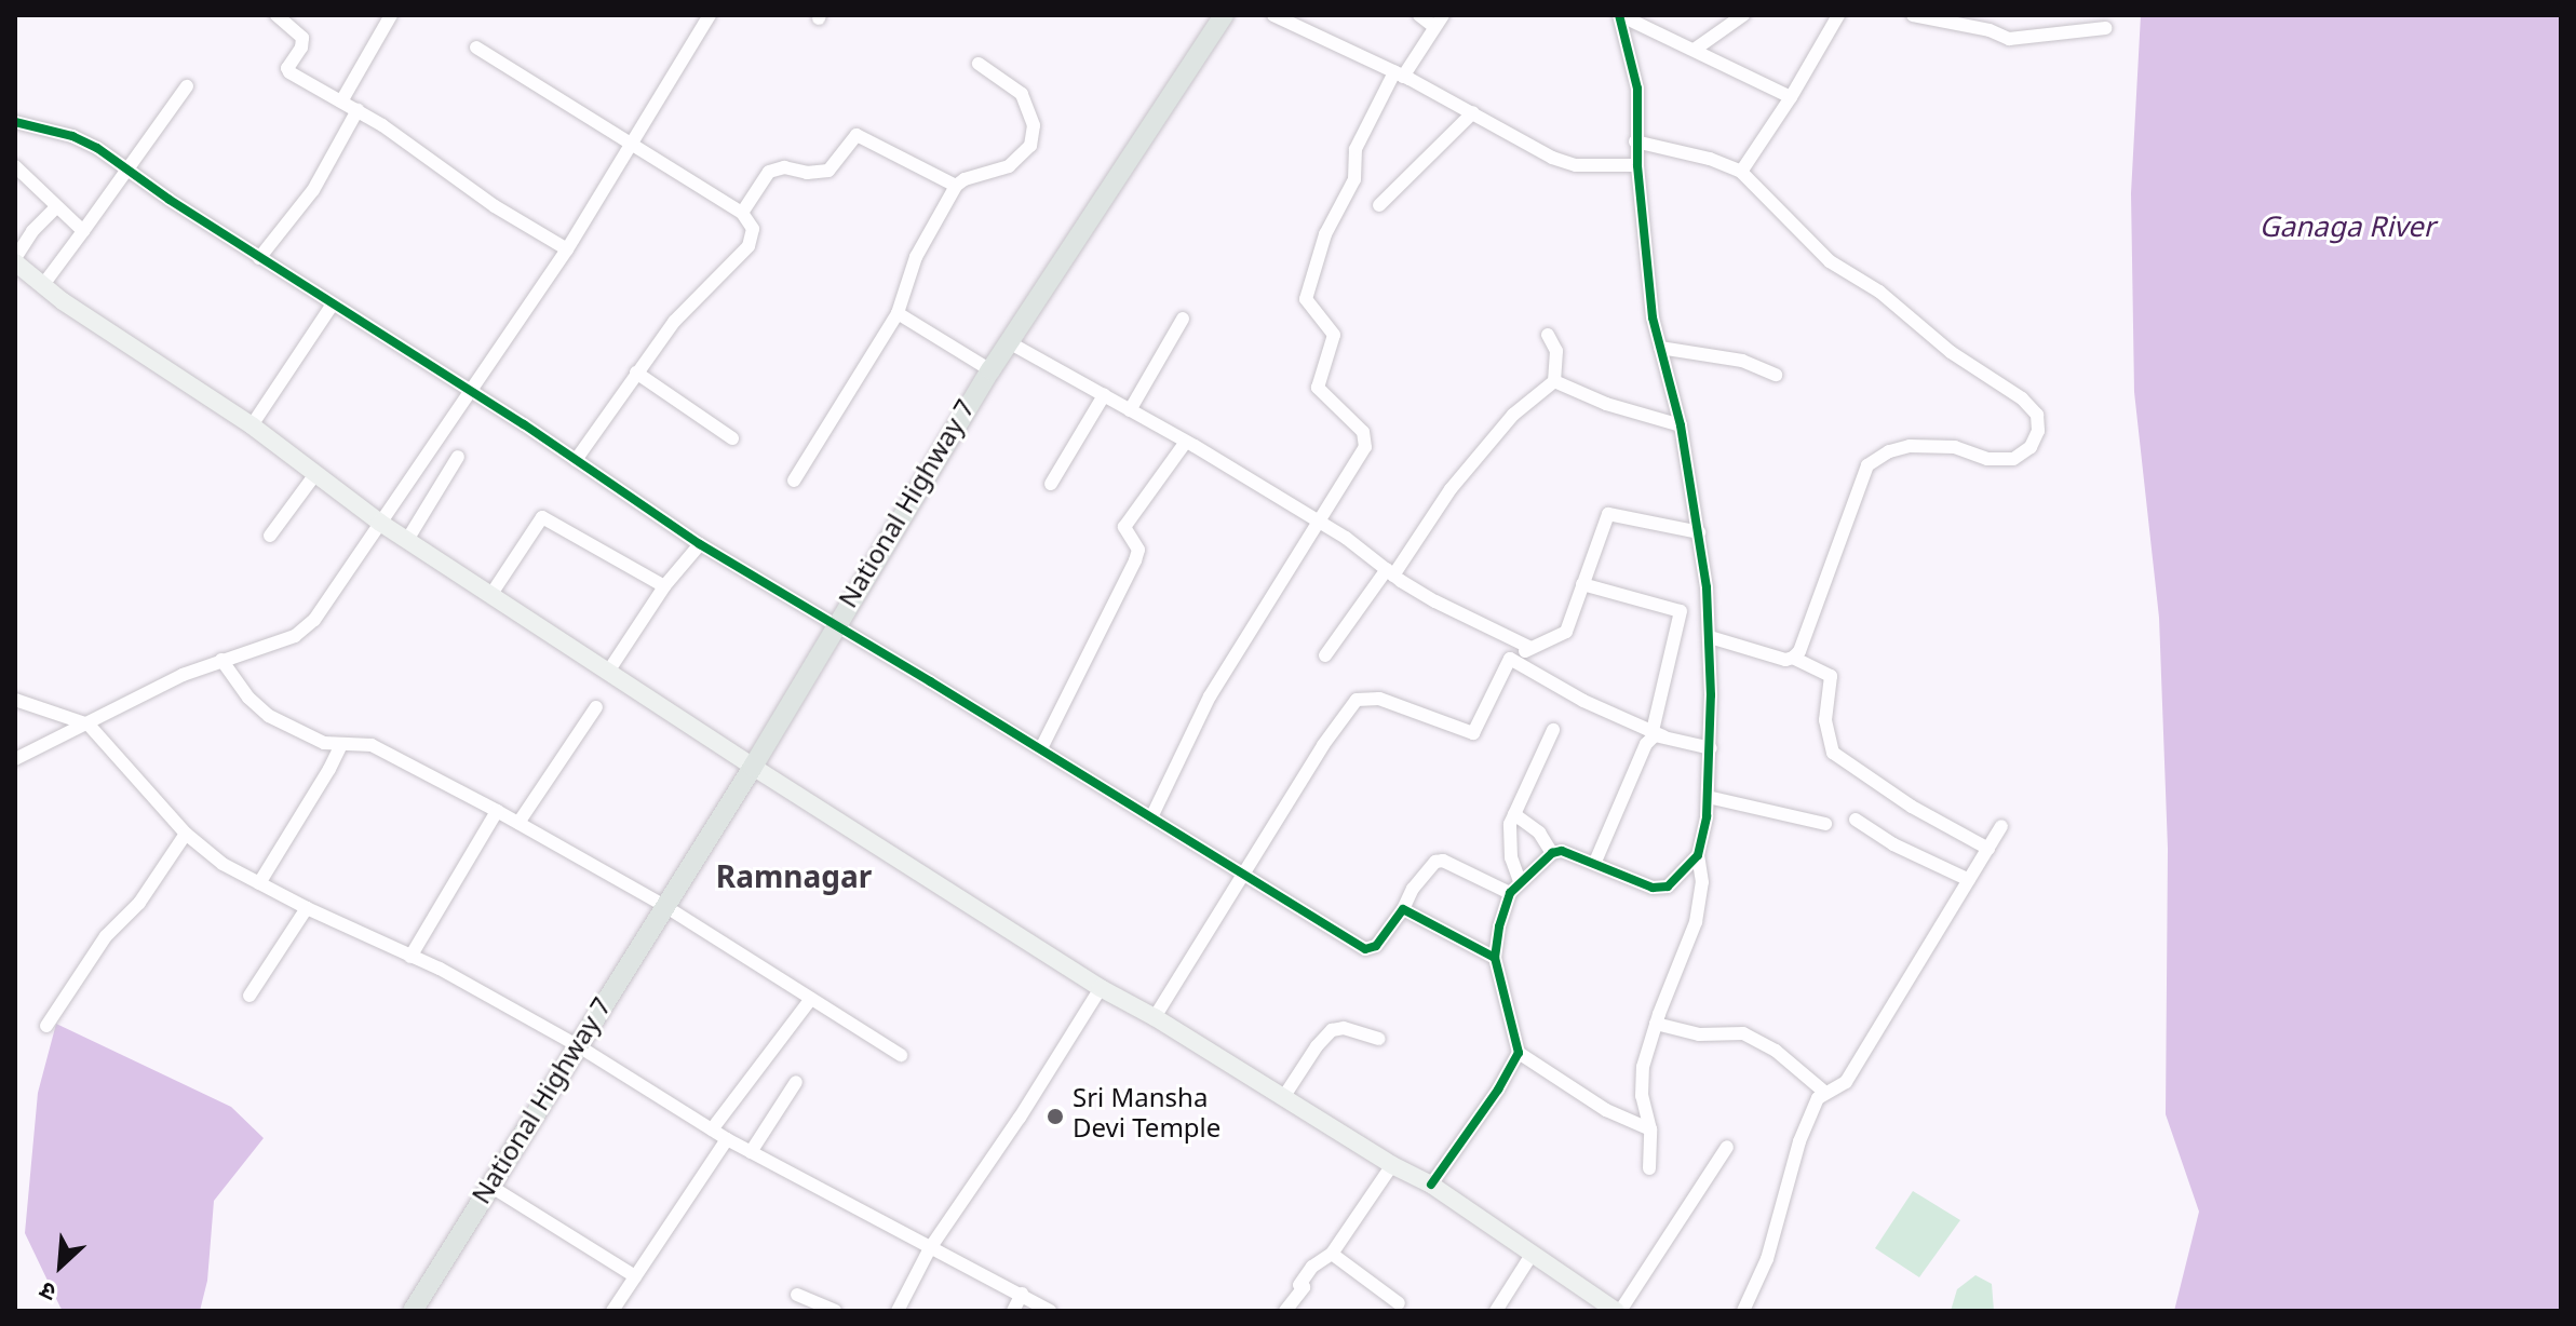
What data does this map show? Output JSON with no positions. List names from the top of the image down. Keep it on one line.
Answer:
{"streets":{"main road":["National Highway 7"]},"districts":["Ramnagar"],"water":["Ganaga River"],"places":["Sri Mansha Devi Temple"],"north":"bottom left"}
